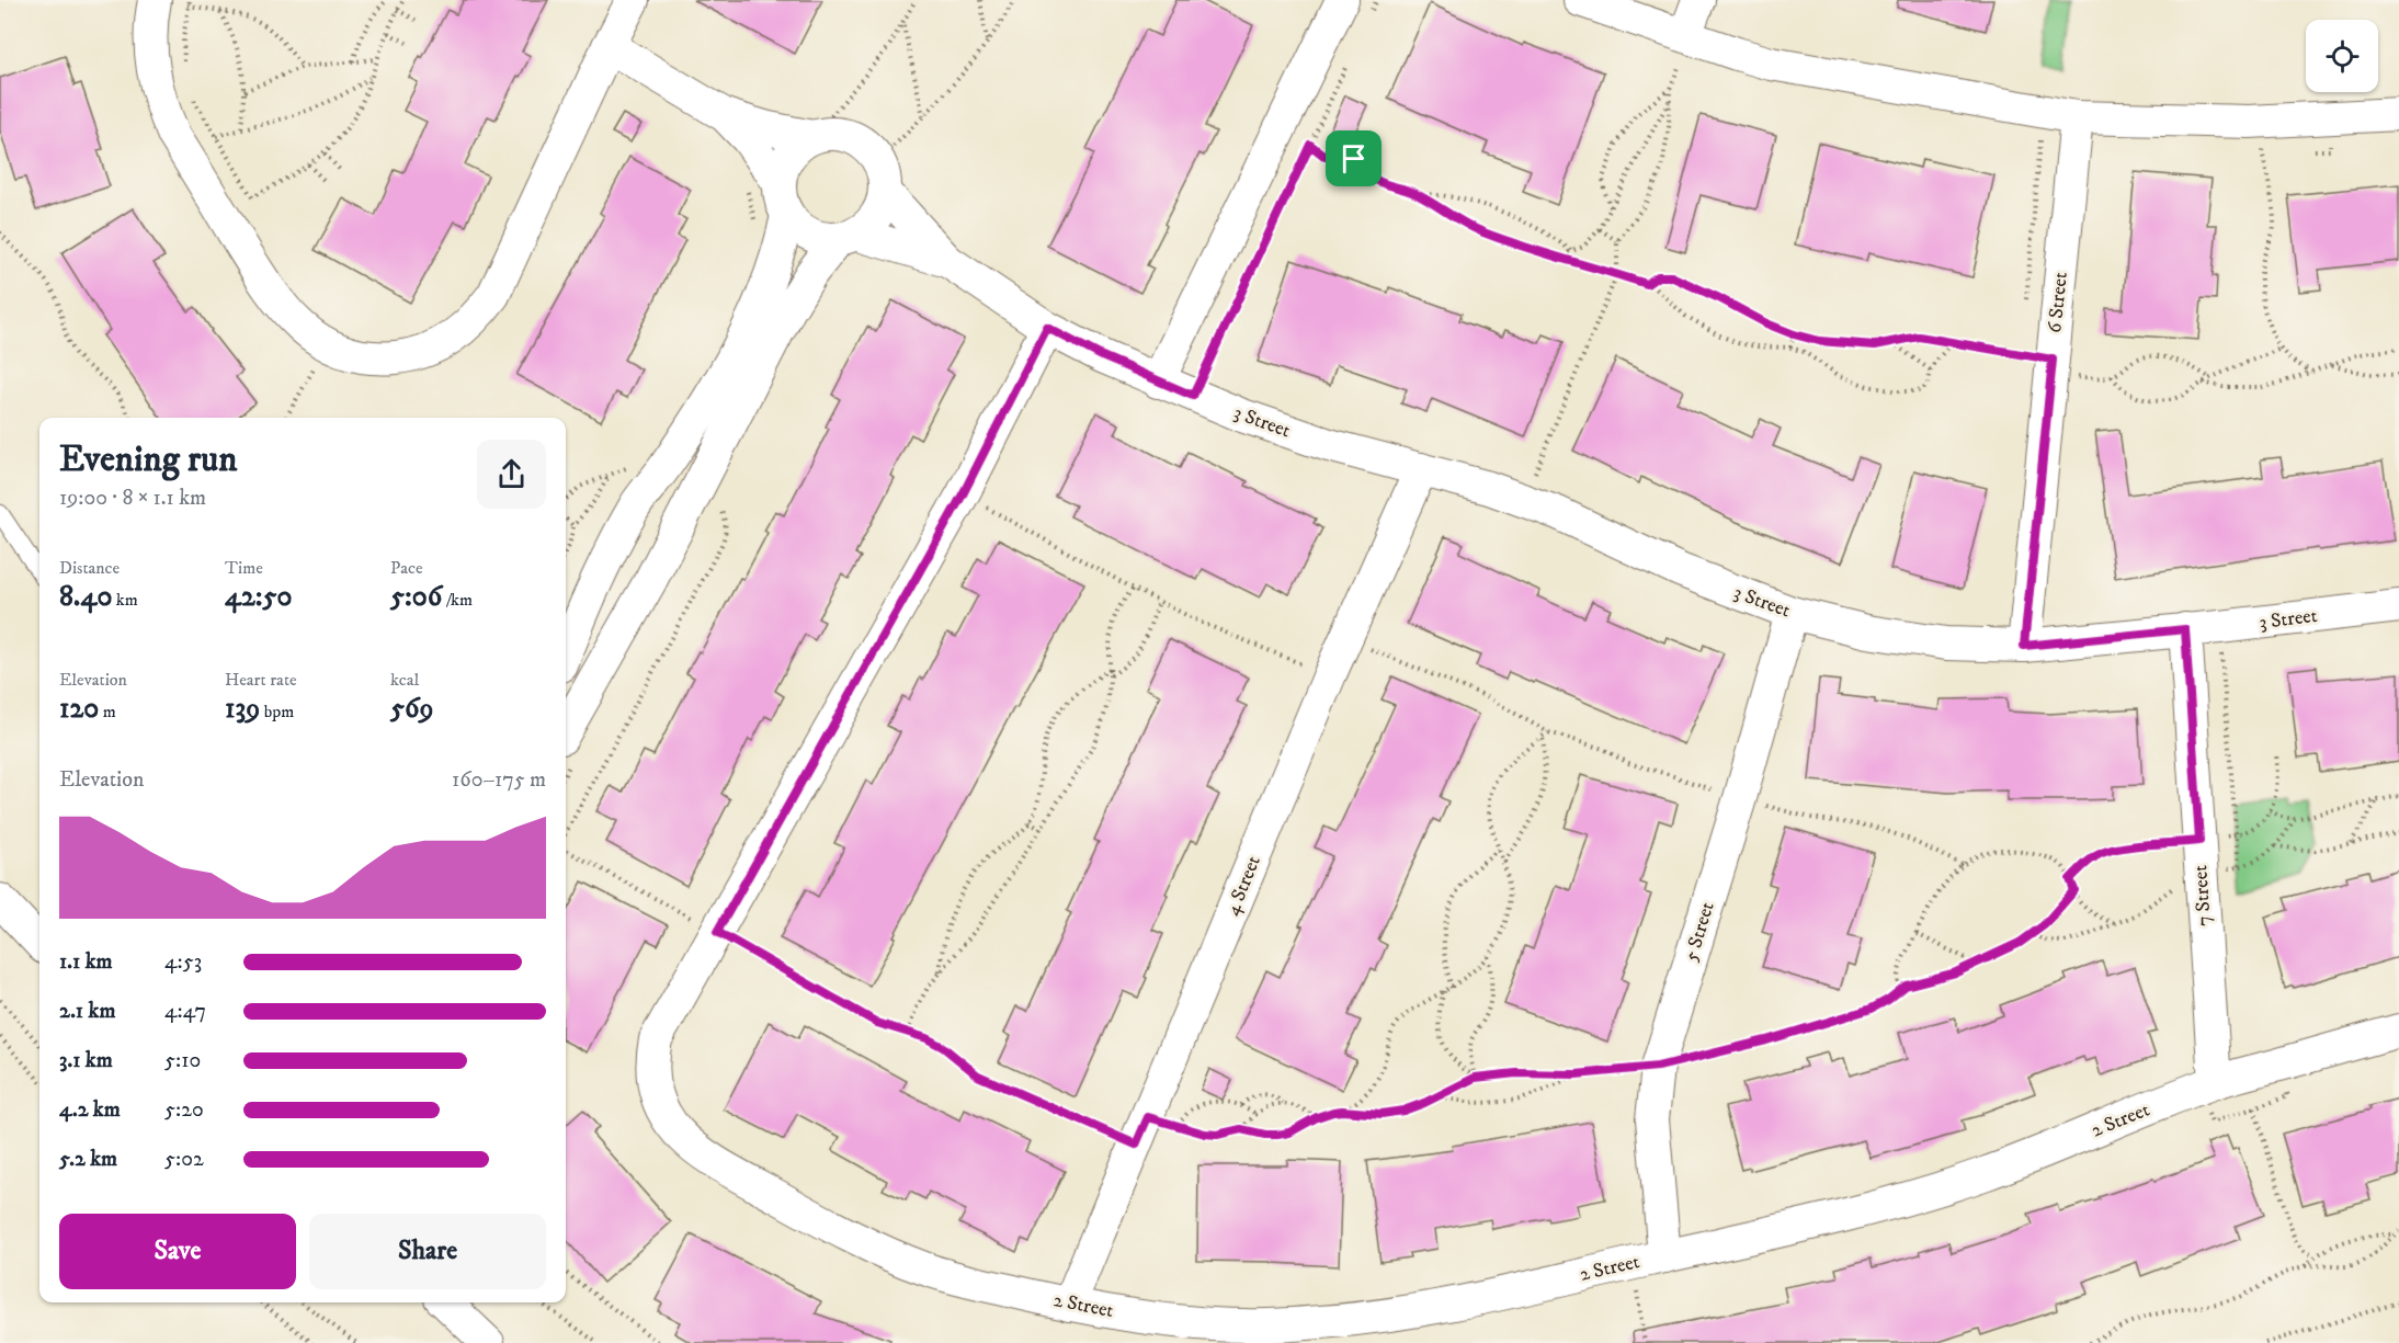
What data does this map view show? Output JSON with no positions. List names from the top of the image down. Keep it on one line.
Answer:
{"streets":{"street":["6 Street","3 Street","4 Street","7 Street","5 Street","2 Street"]},"crossings":[["6 Street","3 Street"],["3 Street","4 Street"],["3 Street","7 Street"],["3 Street","5 Street"],["3 Street","2 Street"],["4 Street","2 Street"],["7 Street","2 Street"],["5 Street","2 Street"]],"page":{"heading":["Evening run","19:00 · 8 × 1.1 km"],"stats":[["Distance","8.40 km"],["Time","42:50"],["Pace","5:06 /km"],["Elevation","120 m"],["Heart rate","139 bpm"],["kcal","569"]],"chart":["Elevation","160–175 m"],"list":[{"name":"1.1 km","note":"4:53"},{"name":"2.1 km","note":"4:47"},{"name":"3.1 km","note":"5:10"},{"name":"4.2 km","note":"5:20"},{"name":"5.2 km","note":"5:02"}],"buttons":["Save","Share"]}}
